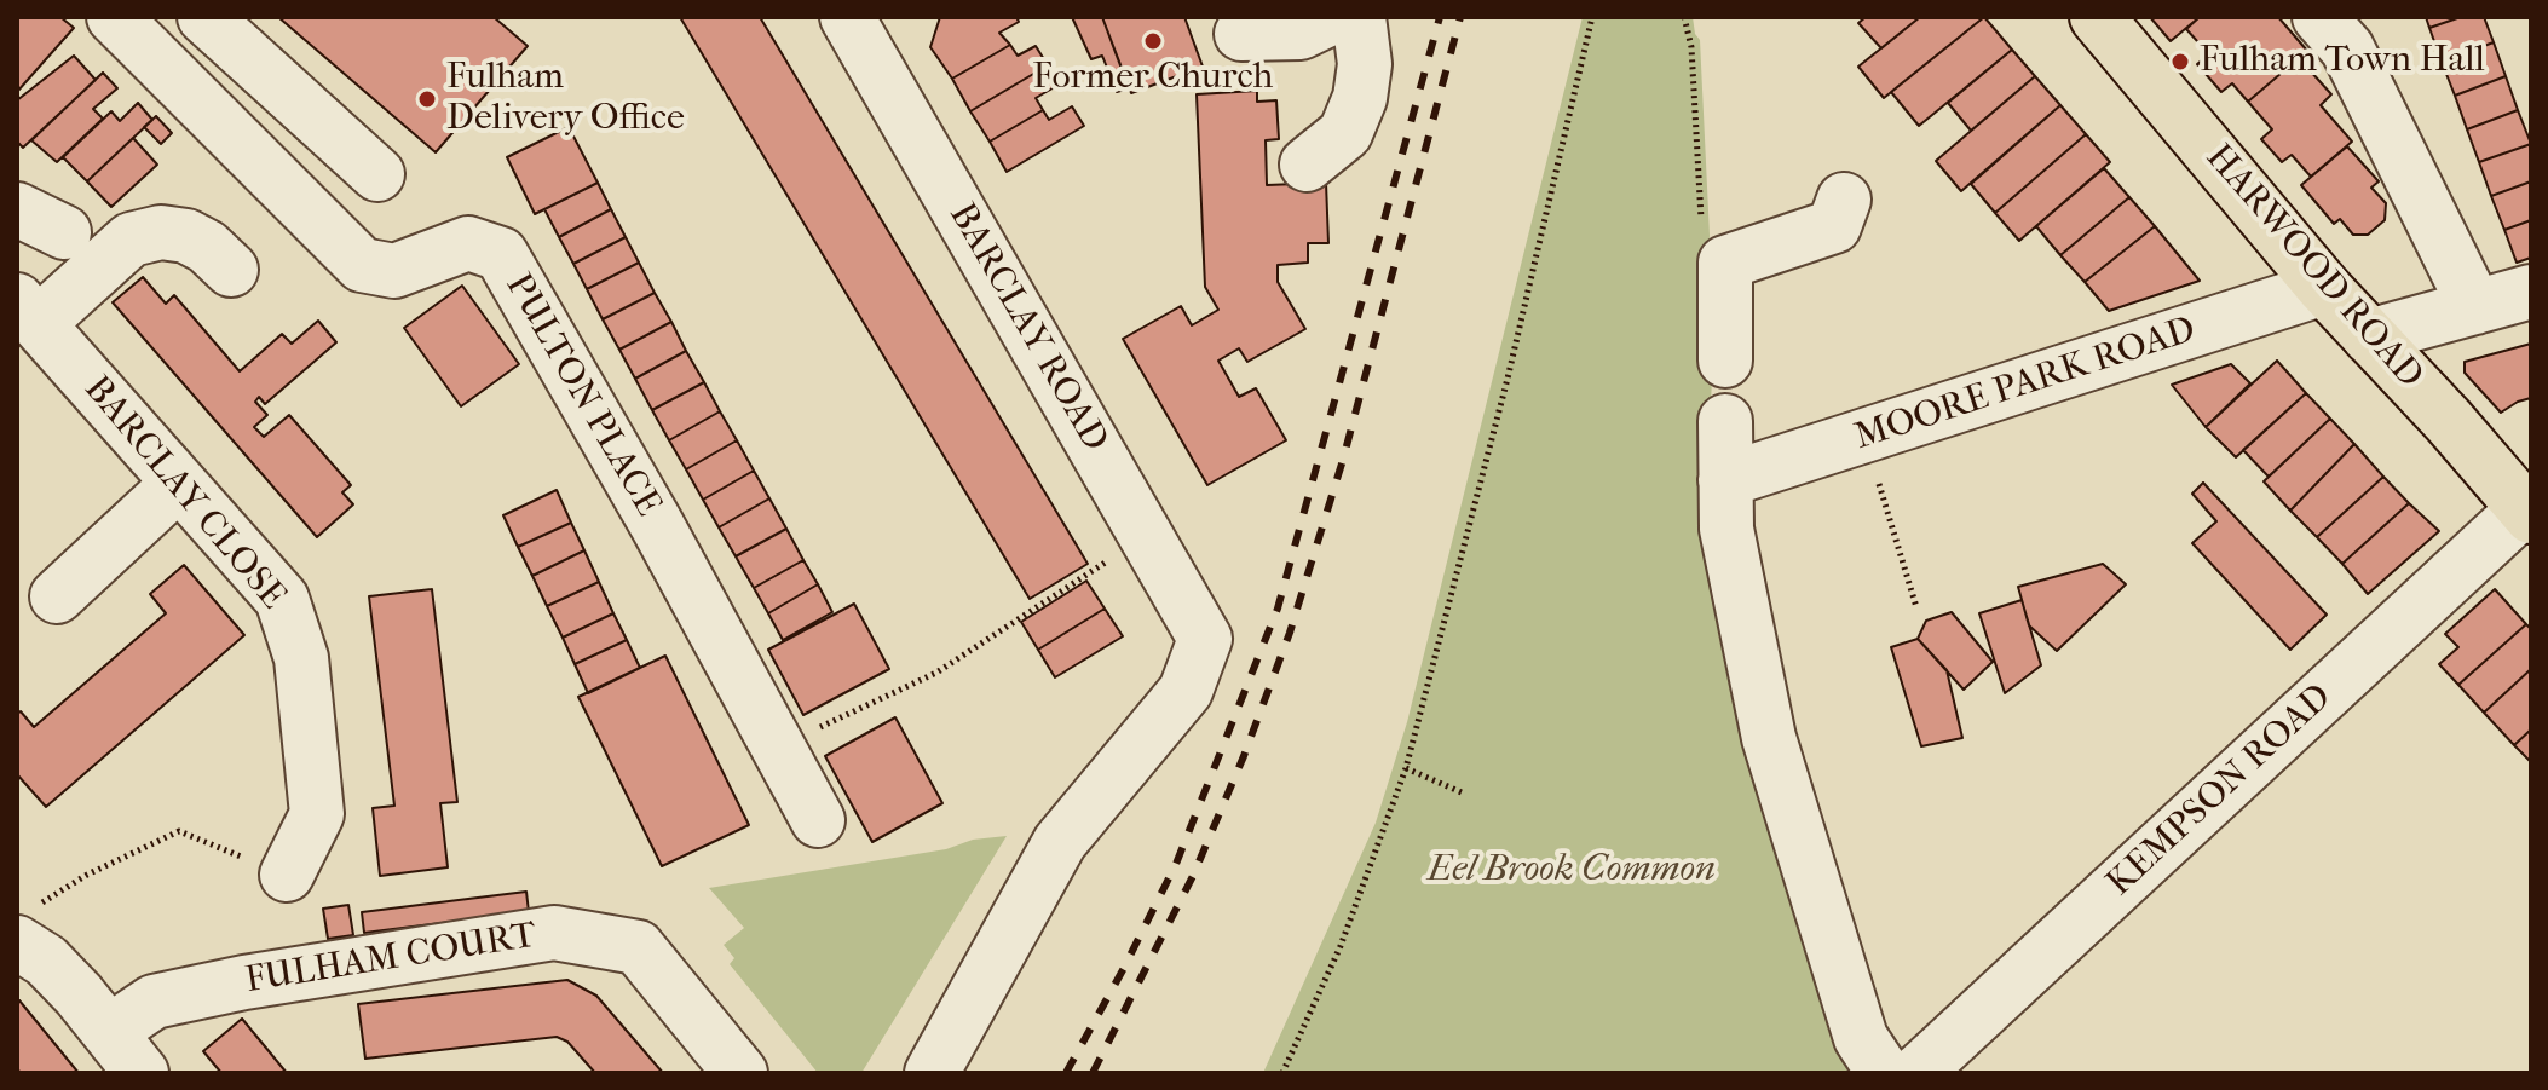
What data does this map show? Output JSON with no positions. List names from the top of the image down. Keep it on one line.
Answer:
{"streets":{"main road":["HARWOOD ROAD"],"street":["BARCLAY ROAD","MOORE PARK ROAD","PULTON PLACE","BARCLAY CLOSE","KEMPSON ROAD","FULHAM COURT"]},"crossings":[["HARWOOD ROAD","MOORE PARK ROAD"],["HARWOOD ROAD","KEMPSON ROAD"]],"parks":["Eel Brook Common"],"places":["Former Church","Fulham Town Hall","Fulham Delivery Office"]}
